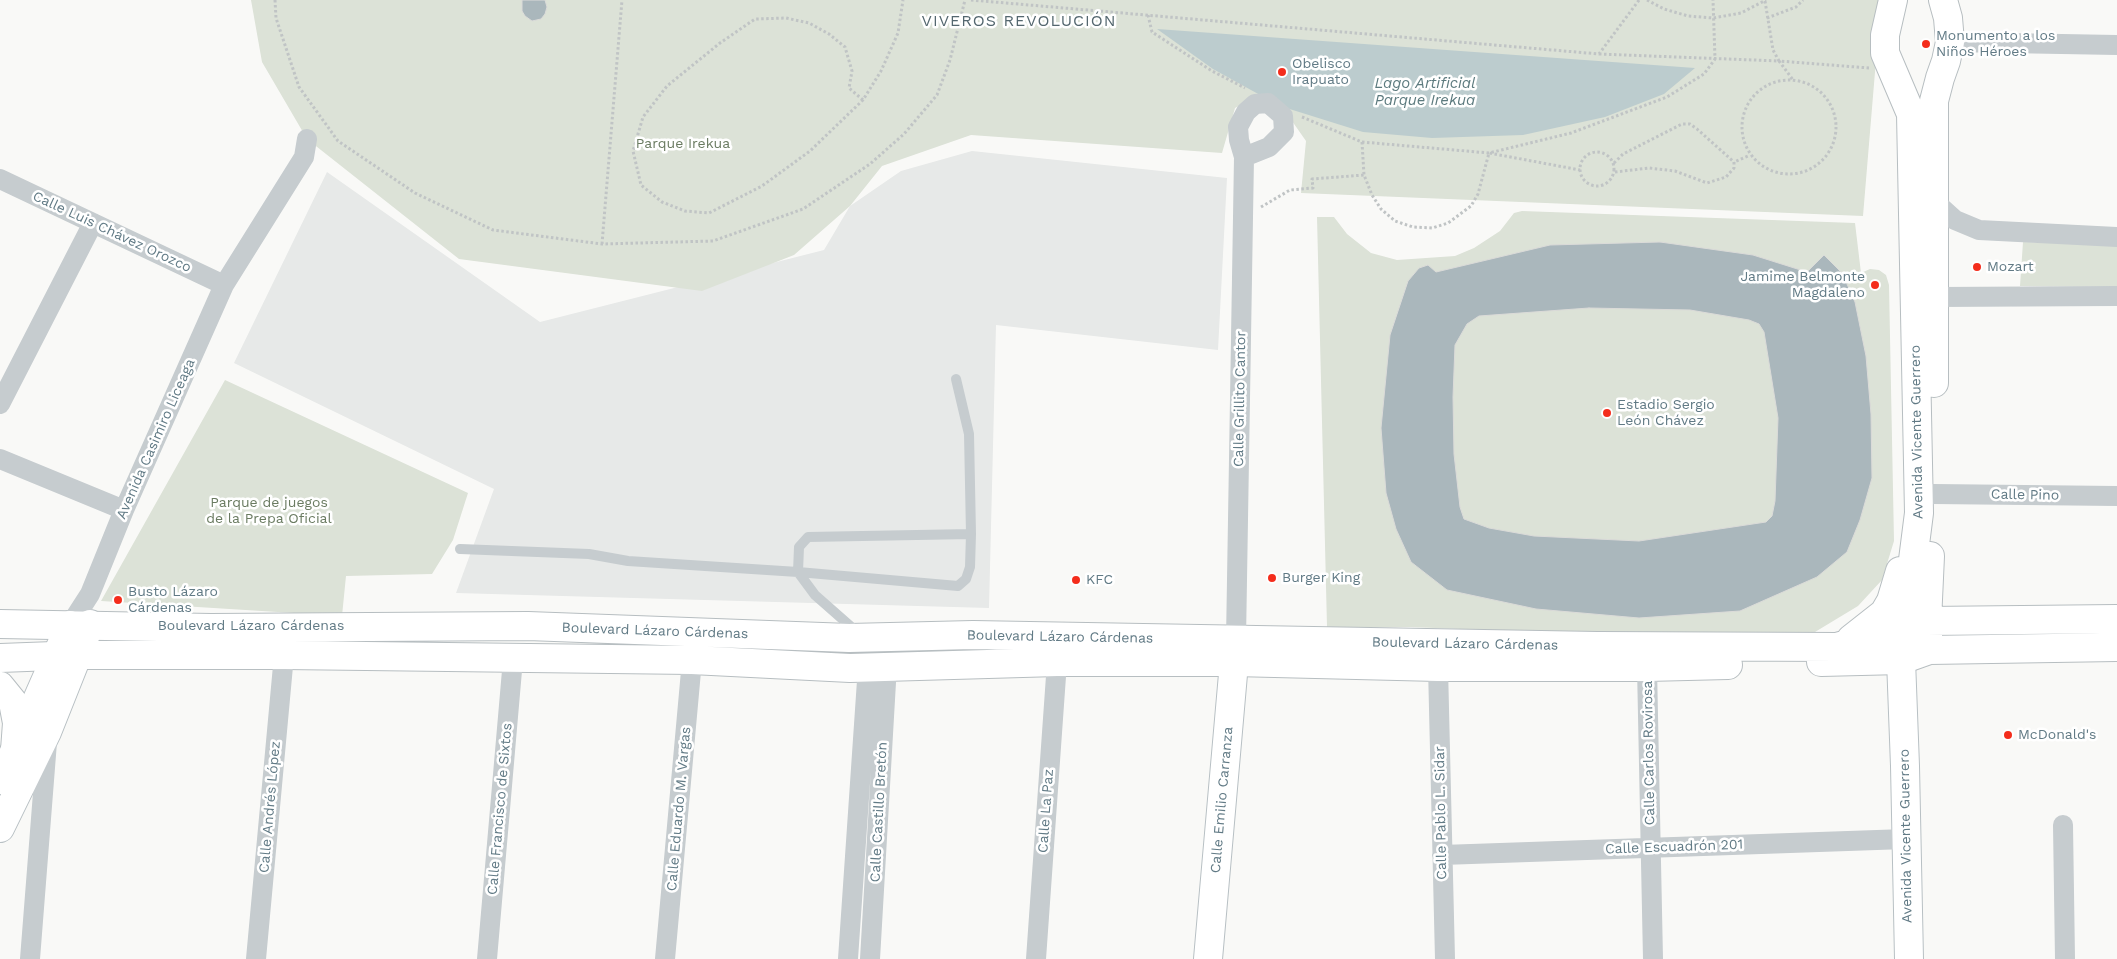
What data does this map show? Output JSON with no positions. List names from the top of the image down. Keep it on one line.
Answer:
{"streets":{"main road":["Avenida Vicente Guerrero","Avenida Casimiro Liceaga","Boulevard Lázaro Cárdenas","Calle Emilio Carranza"],"street":["Calle Luis Chávez Orozco","Calle Grillito Cantor","Calle Pino","Calle Carlos Rovirosa","Calle Andrés López","Calle Francisco de Sixtos","Calle Eduardo M. Vargas","Calle La Paz","Calle Castillo Bretón","Calle Pablo L. Sidar","Calle Escuadrón 201"]},"crossings":[["Calle Luis Chávez Orozco","Avenida Casimiro Liceaga"],["Calle Grillito Cantor","Boulevard Lázaro Cárdenas"],["Calle Grillito Cantor","Calle Emilio Carranza"],["Avenida Vicente Guerrero","Calle Pino"],["Avenida Vicente Guerrero","Boulevard Lázaro Cárdenas"],["Avenida Vicente Guerrero","Calle Escuadrón 201"],["Avenida Casimiro Liceaga","Boulevard Lázaro Cárdenas"],["Boulevard Lázaro Cárdenas","Calle Carlos Rovirosa"],["Boulevard Lázaro Cárdenas","Calle Emilio Carranza"],["Boulevard Lázaro Cárdenas","Calle Andrés López"],["Boulevard Lázaro Cárdenas","Calle Francisco de Sixtos"],["Boulevard Lázaro Cárdenas","Calle Eduardo M. Vargas"],["Boulevard Lázaro Cárdenas","Calle La Paz"],["Boulevard Lázaro Cárdenas","Calle Castillo Bretón"],["Boulevard Lázaro Cárdenas","Calle Pablo L. Sidar"],["Calle Carlos Rovirosa","Calle Escuadrón 201"],["Calle Pablo L. Sidar","Calle Escuadrón 201"]],"districts":["VIVEROS REVOLUCIÓN"],"water":["Lago Artificial Parque Irekua"],"parks":["Parque Irekua","Parque de juegos de la Prepa Oficial"],"places":["Monumento a los Niños Héroes","Obelisco Irapuato","Mozart","Jamime Belmonte Magdaleno","Estadio Sergio León Chávez","Burger King","KFC","Busto Lázaro Cárdenas","McDonald's"]}
